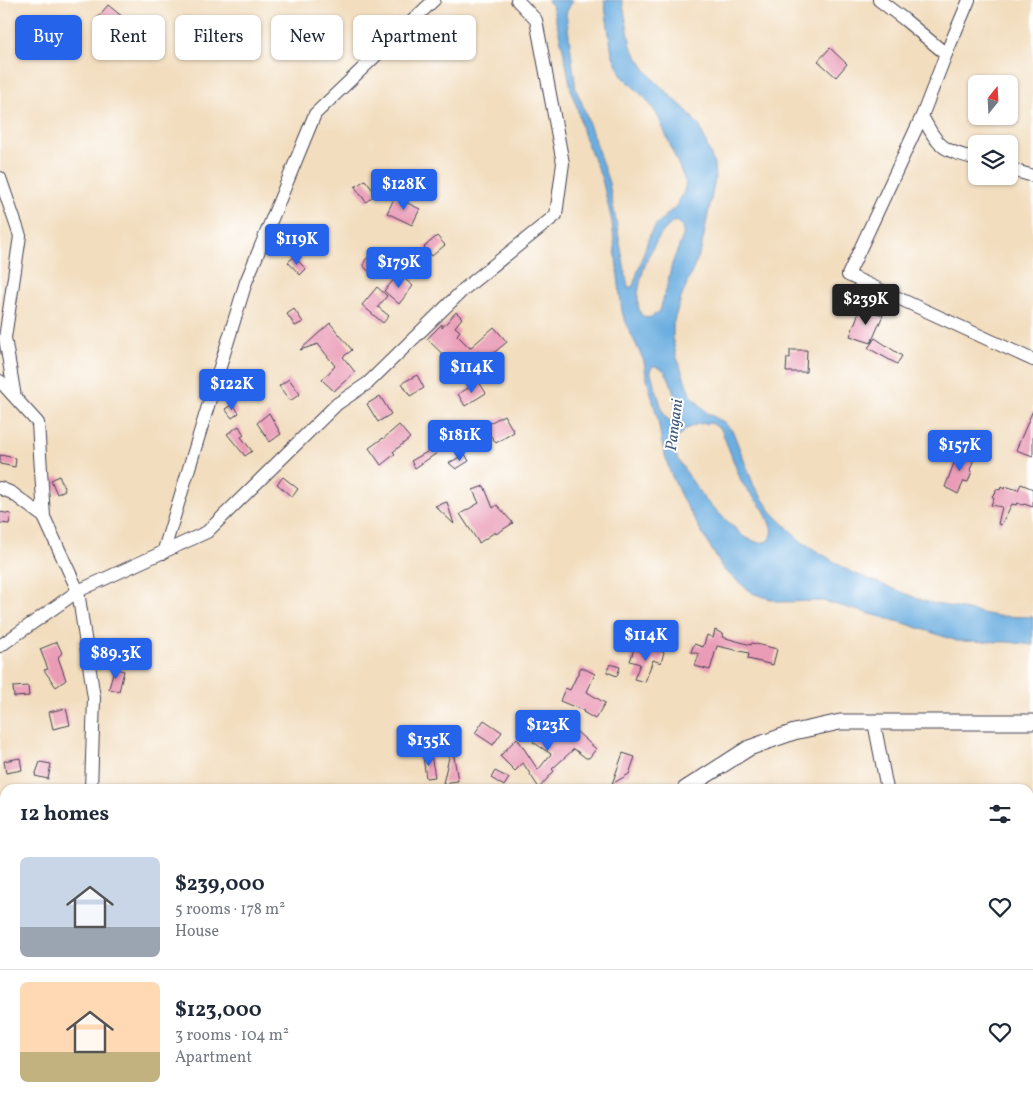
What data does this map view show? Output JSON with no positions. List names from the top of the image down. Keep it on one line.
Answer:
{"water":["Pangani"],"north":"top","page":{"chip":["Buy","Rent","Filters","New","Apartment"],"price":["$128K","$119K","$179K","$239K","$114K","$122K","$181K","$157K","$114K","$89.3K","$123K","$135K"],"heading":"12 homes","list":[{"name":"$239,000","note":"5 rooms · 178 m² · House"},{"name":"$123,000","note":"3 rooms · 104 m² · Apartment"}]}}
